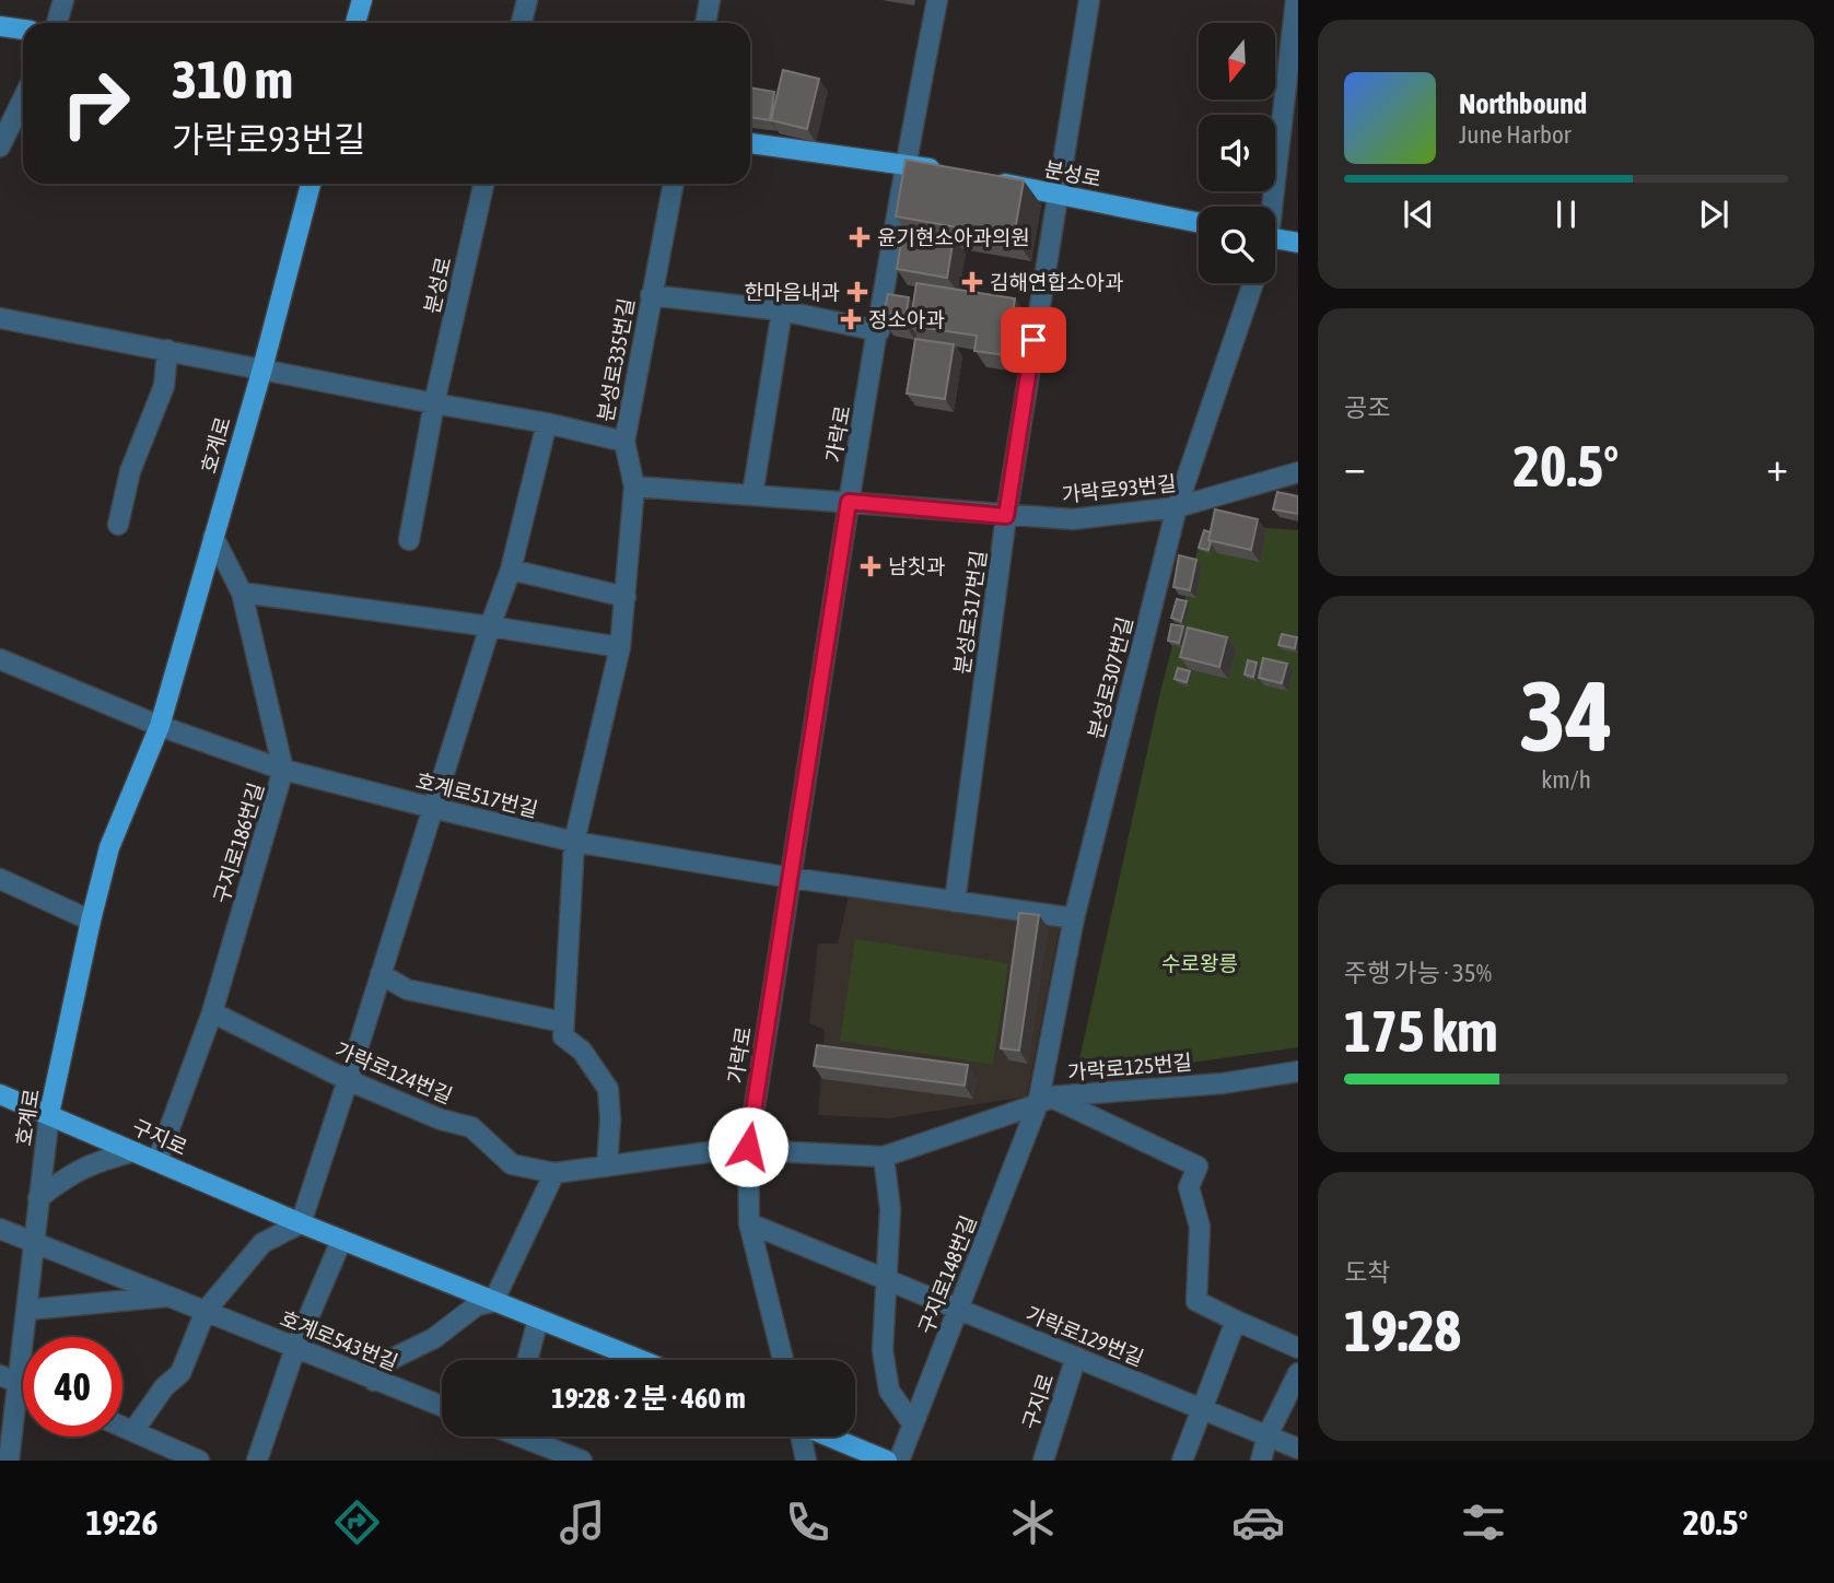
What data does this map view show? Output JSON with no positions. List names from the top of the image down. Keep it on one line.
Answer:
{"streets":{"main road":["분성로","호계로","구지로"],"street":["분성로335번길","가락로","가락로93번길","분성로317번길","분성로307번길","호계로517번길","구지로186번길","가락로125번길","가락로124번길","구지로148번길","가락로129번길","호계로543번길"]},"crossings":[["분성로","분성로317번길"],["분성로335번길","가락로93번길"],["분성로335번길","호계로517번길"],["가락로","가락로93번길"],["가락로","호계로517번길"],["가락로","가락로125번길"],["가락로","가락로124번길"],["가락로","가락로129번길"],["호계로","호계로517번길"],["호계로","구지로186번길"],["호계로","구지로"],["호계로","호계로543번길"],["가락로93번길","분성로317번길"],["가락로93번길","분성로307번길"],["분성로307번길","가락로125번길"],["분성로307번길","구지로148번길"],["호계로517번길","구지로186번길"],["구지로186번길","가락로124번길"],["구지로186번길","구지로"],["가락로125번길","가락로124번길"],["가락로125번길","구지로148번길"],["구지로","가락로129번길"],["구지로148번길","가락로129번길"]],"parks":["수로왕릉"],"places":{"health":["윤기현소아과의원","김해연합소아과","한마음내과","정소아과","남칫과"]},"north":"bottom","page":{"turn":["310 m","가락로93번길"],"song":["Northbound","June Harbor"],"tile":["공조",["34","km/h"],["주행 가능 · 35%","175 km"],["도착","19:28"]],"heat":["−","20.5°","+"],"limit":"40","trip":"19:28 · 2 분 · 460 m","tabs":["19:26","20.5°"]}}
